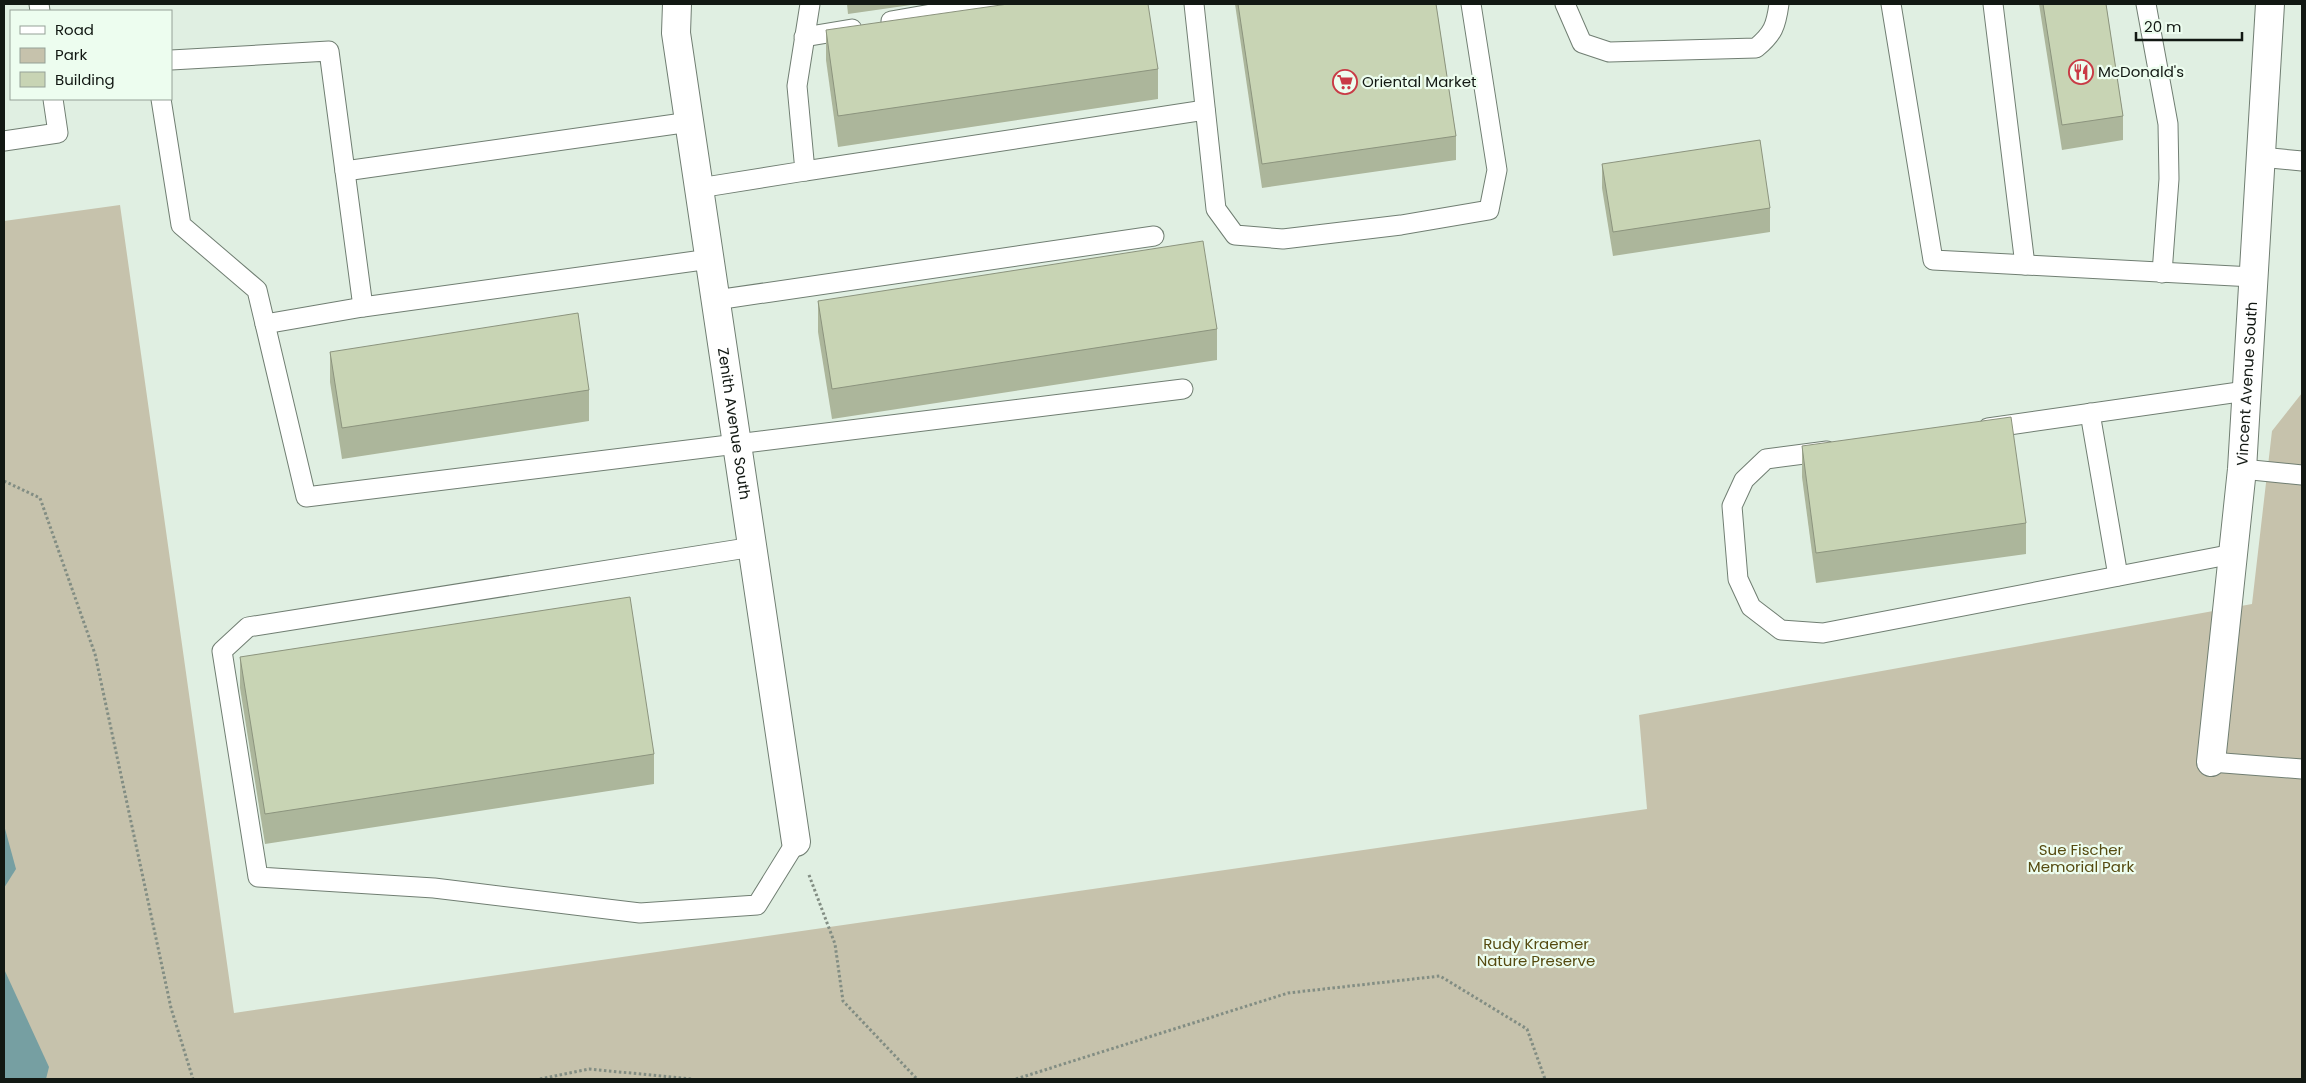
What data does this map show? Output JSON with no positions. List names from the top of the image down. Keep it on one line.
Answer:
{"streets":{"street":["Vincent Avenue South","Zenith Avenue South"]},"parks":["Sue Fischer Memorial Park","Rudy Kraemer Nature Preserve"],"places":{"restaurant":["McDonald's"],"supermarket":["Oriental Market"]},"legend":["Road","Park","Building"],"scale_bar":"20 m"}
